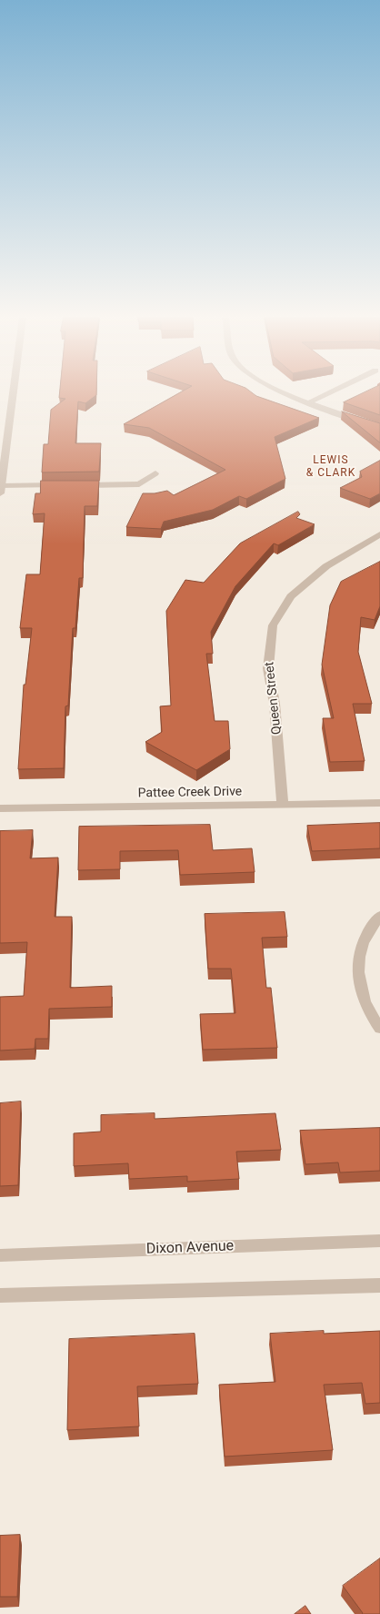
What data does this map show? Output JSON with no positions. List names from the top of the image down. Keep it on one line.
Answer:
{"streets":{"street":["Queen Street","Pattee Creek Drive","Dixon Avenue"]},"crossings":[["Queen Street","Pattee Creek Drive"]],"districts":["LEWIS & CLARK"]}
